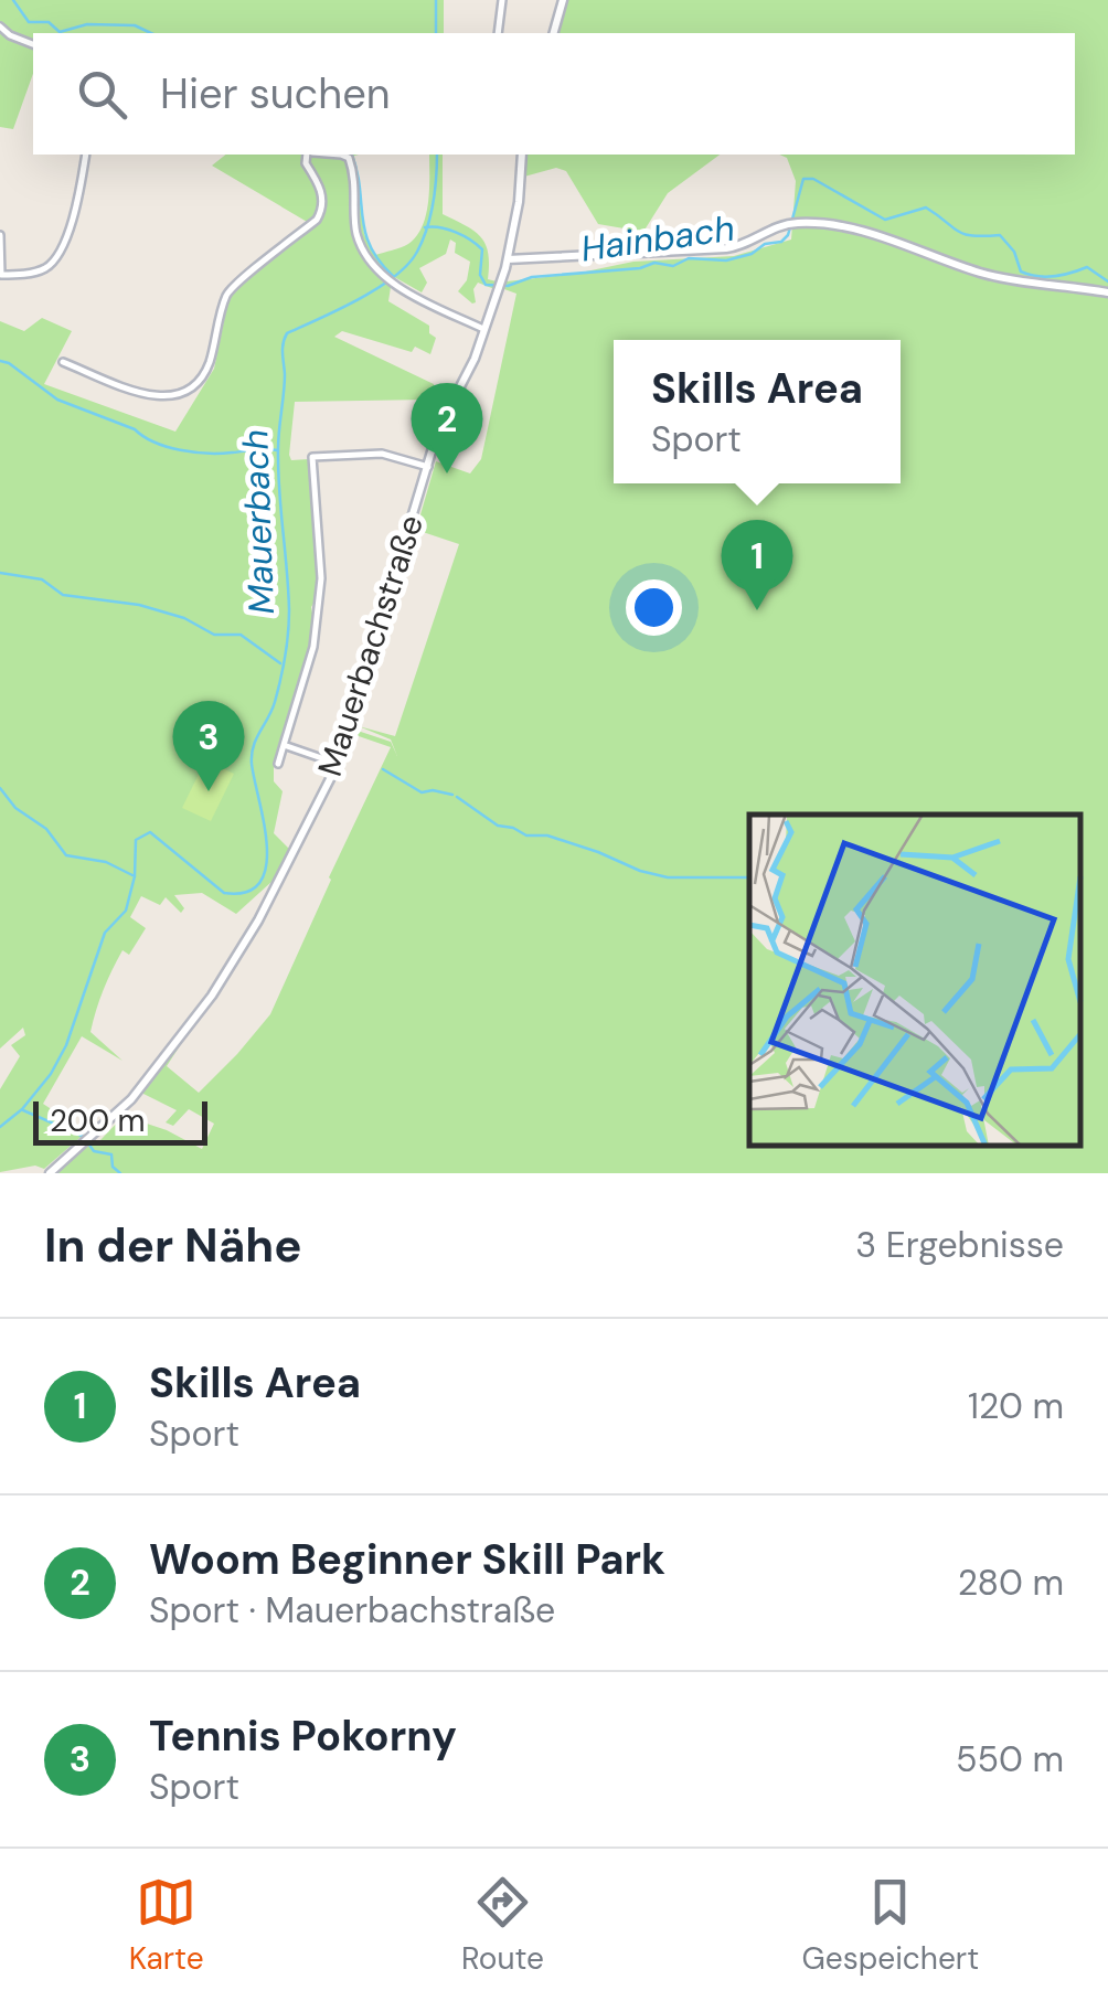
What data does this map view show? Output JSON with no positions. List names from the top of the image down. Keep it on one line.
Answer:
{"streets":{"main road":["Mauerbachstraße"]},"water":["Hainbach","Mauerbach"],"scale_bar":"200 m","page":{"search":"Hier suchen","popup":["Skills Area","Sport"],"pins":["2","1","3"],"scale":"200 m","heading":["In der Nähe","3 Ergebnisse"],"list":[{"mark":"1","name":"Skills Area","note":"Sport","value":"120 m"},{"mark":"2","name":"Woom Beginner Skill Park","note":"Sport · Mauerbachstraße","value":"280 m"},{"mark":"3","name":"Tennis Pokorny","note":"Sport","value":"550 m"}],"nav":["Karte","Route","Gespeichert"]}}
